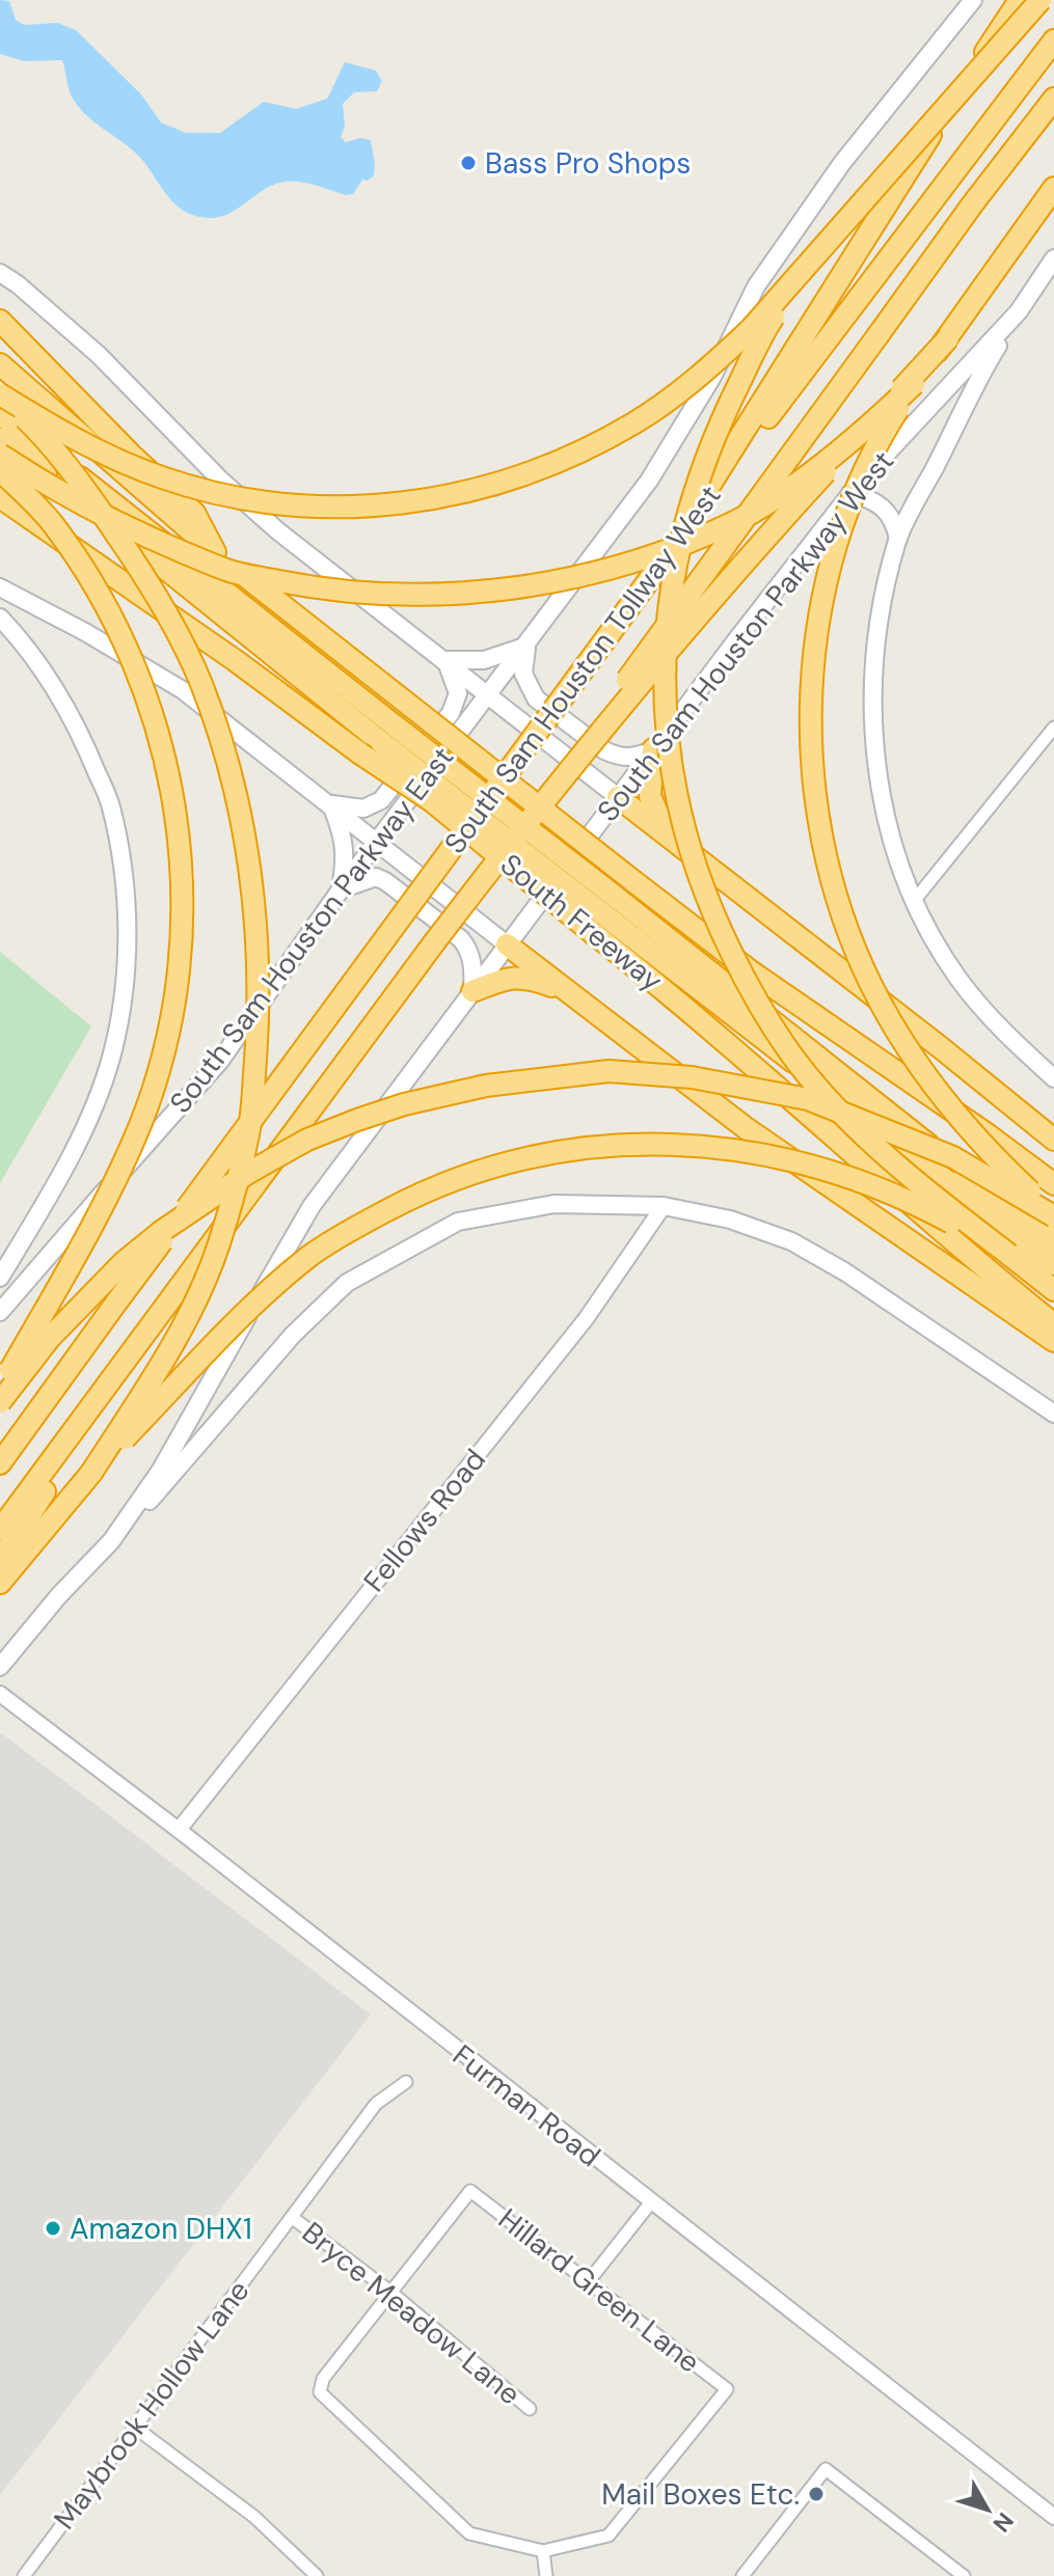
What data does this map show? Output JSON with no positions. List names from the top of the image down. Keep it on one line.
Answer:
{"streets":{"highway":["South Sam Houston Tollway West","South Freeway"],"main road":["South Sam Houston Parkway West","South Sam Houston Parkway East"],"street":["Fellows Road","Furman Road","Hillard Green Lane","Bryce Meadow Lane","Maybrook Hollow Lane"]},"crossings":[["Fellows Road","Furman Road"],["Hillard Green Lane","Bryce Meadow Lane"],["Bryce Meadow Lane","Maybrook Hollow Lane"]],"places":["Bass Pro Shops","Amazon DHX1","Mail Boxes Etc."],"north":"bottom right"}
